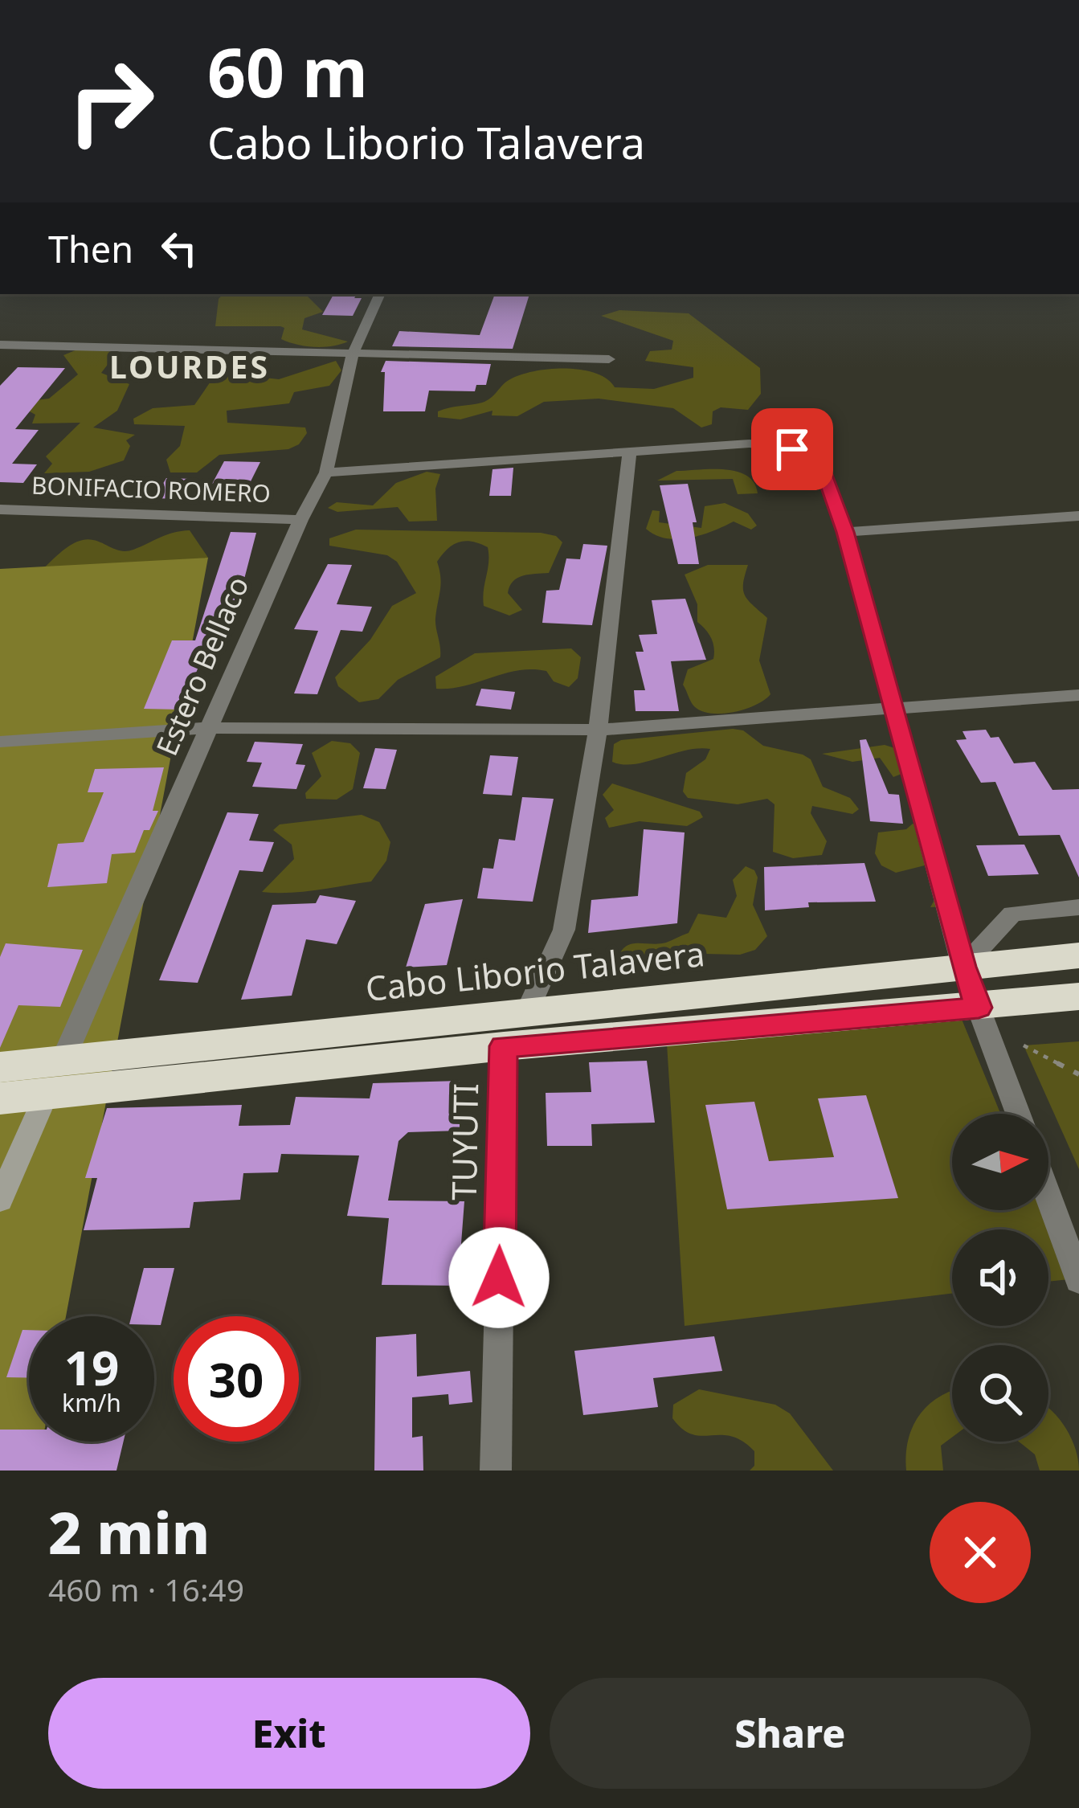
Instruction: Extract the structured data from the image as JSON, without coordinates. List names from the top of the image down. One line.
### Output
{"streets":{"highway":["Cabo Liborio Talavera"],"street":["BONIFACIO ROMERO","Estero Bellaco","TUYUTI"]},"crossings":[["BONIFACIO ROMERO","Estero Bellaco"],["Estero Bellaco","Cabo Liborio Talavera"],["Cabo Liborio Talavera","TUYUTI"]],"districts":["LOURDES"],"north":"right","page":{"turn":["60 m","Cabo Liborio Talavera"],"then":"Then","speed":"19 km/h","limit":"30","heading":["2 min","460 m · 16:49"],"buttons":["Exit","Share"]}}
